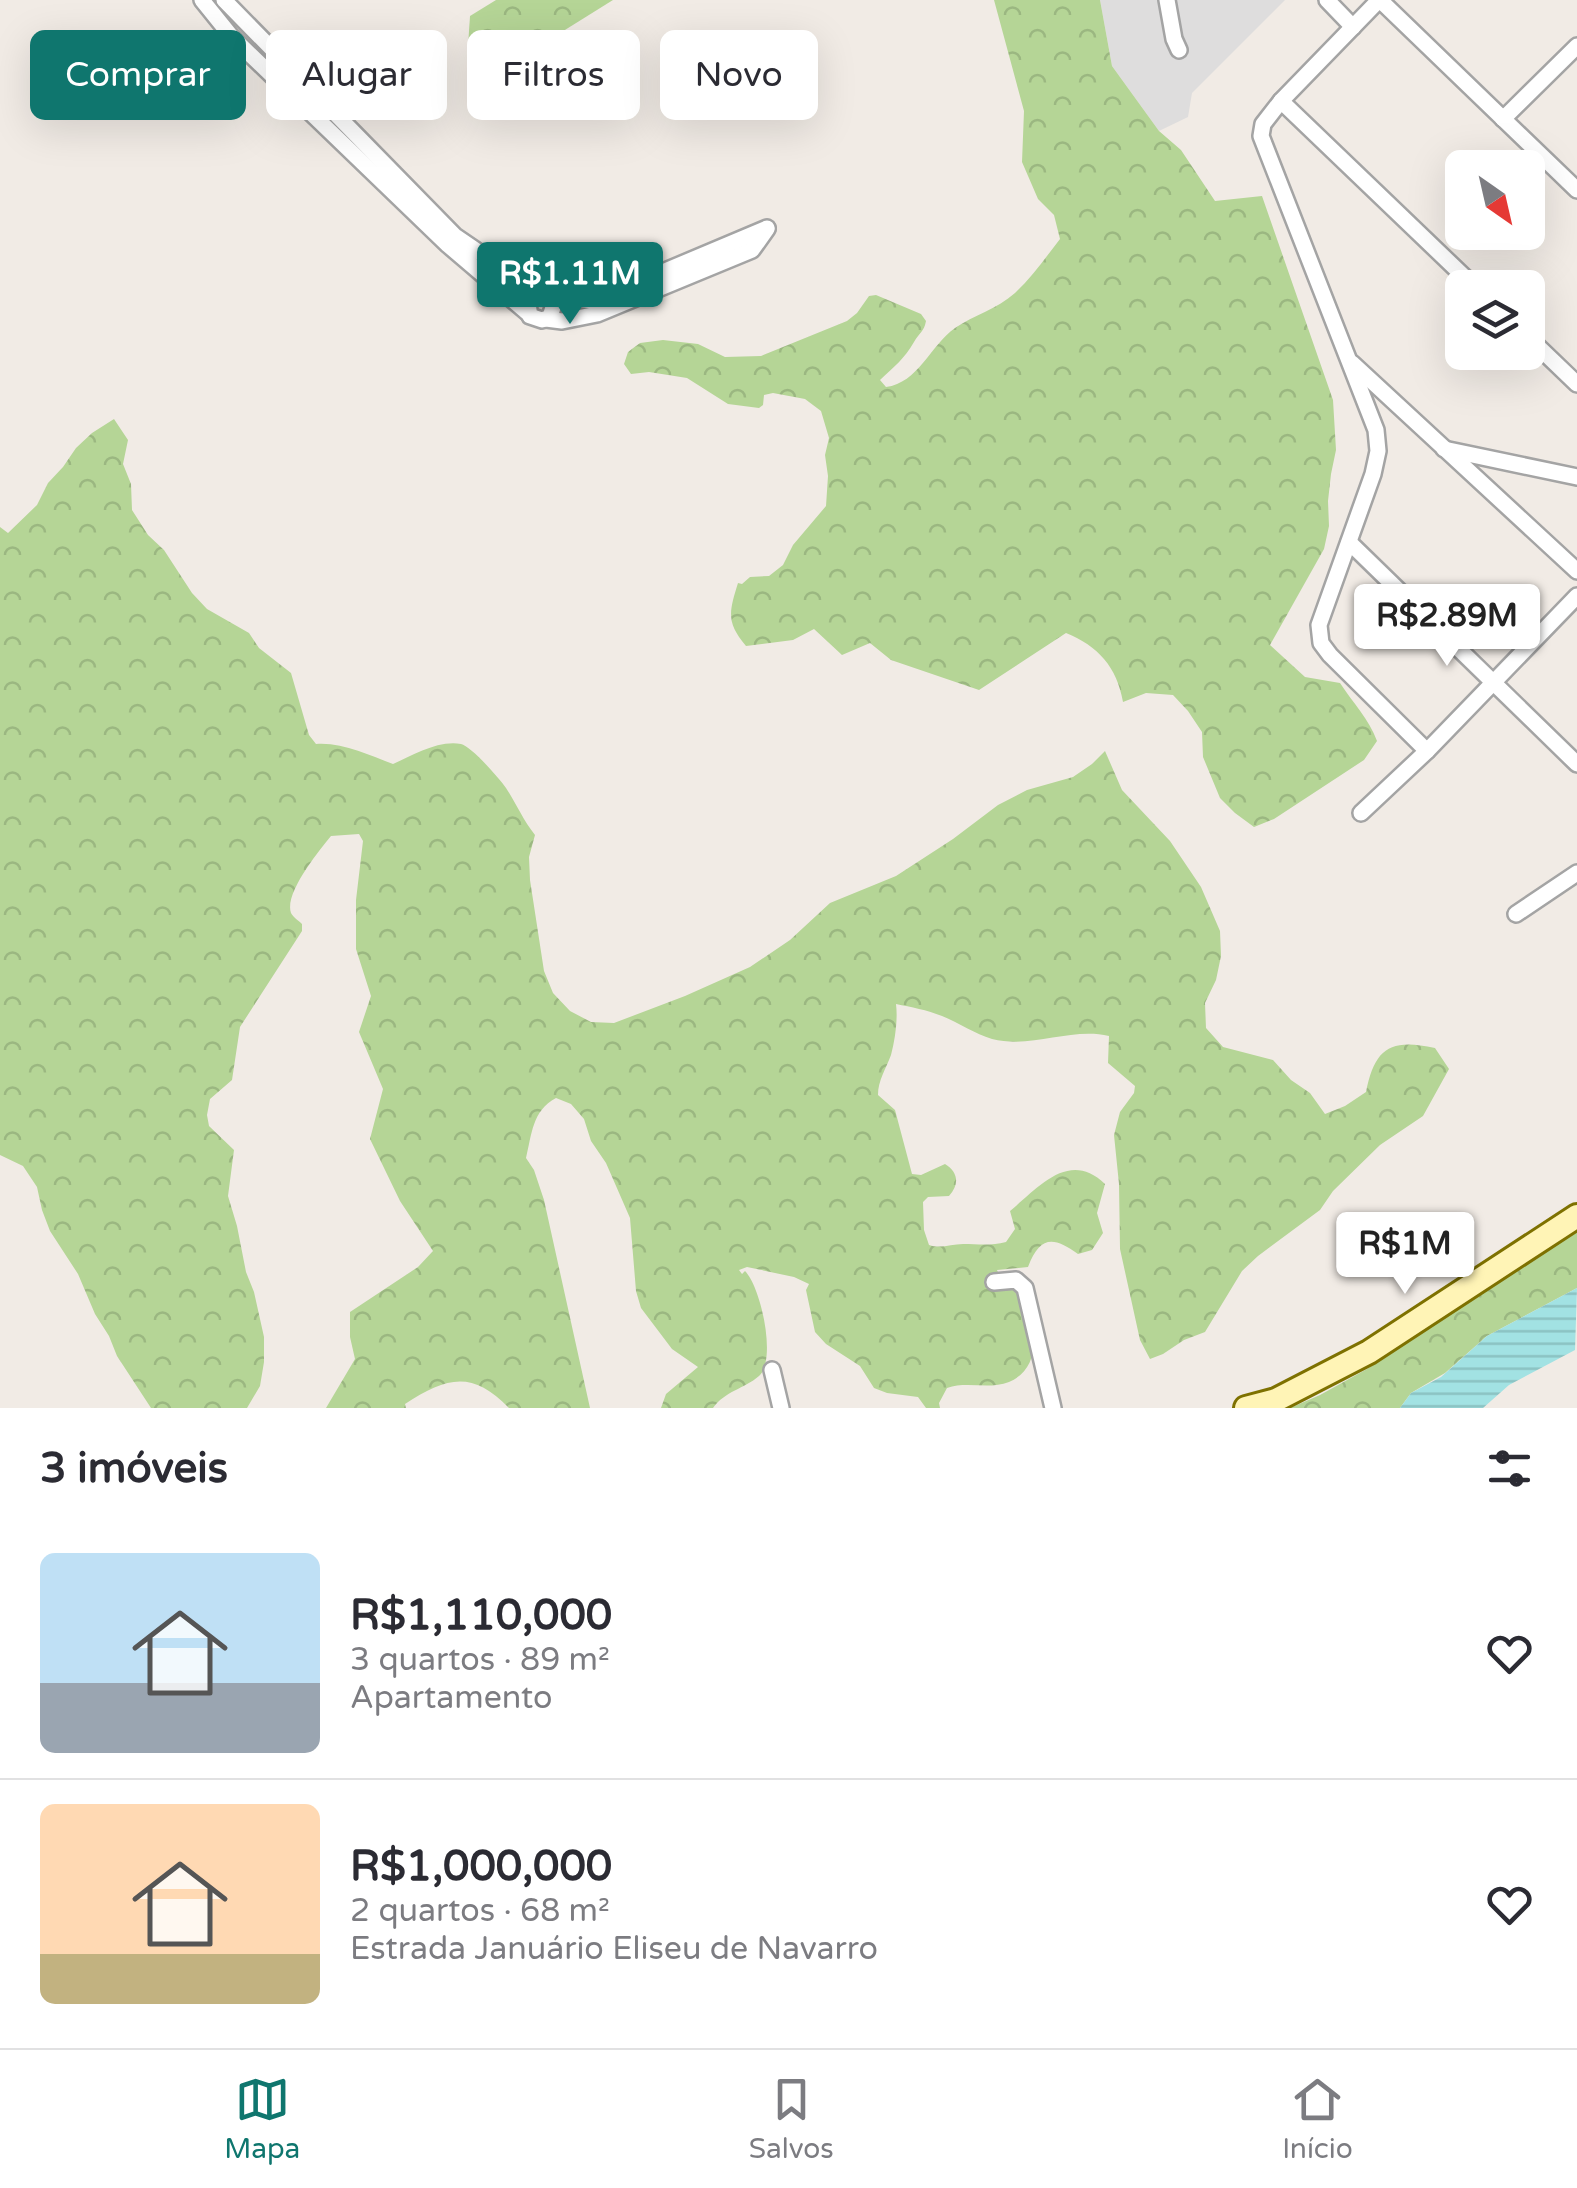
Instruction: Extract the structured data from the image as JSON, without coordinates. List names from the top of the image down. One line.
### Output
{"north":"bottom right","page":{"chip":["Comprar","Alugar","Filtros","Novo"],"price":["R$1.11M","R$2.89M","R$1M"],"heading":"3 imóveis","list":[{"name":"R$1,110,000","note":"3 quartos · 89 m² · Apartamento"},{"name":"R$1,000,000","note":"2 quartos · 68 m² · Estrada Januário Eliseu de Navarro"}],"tabs":["Mapa","Salvos","Início"]}}
